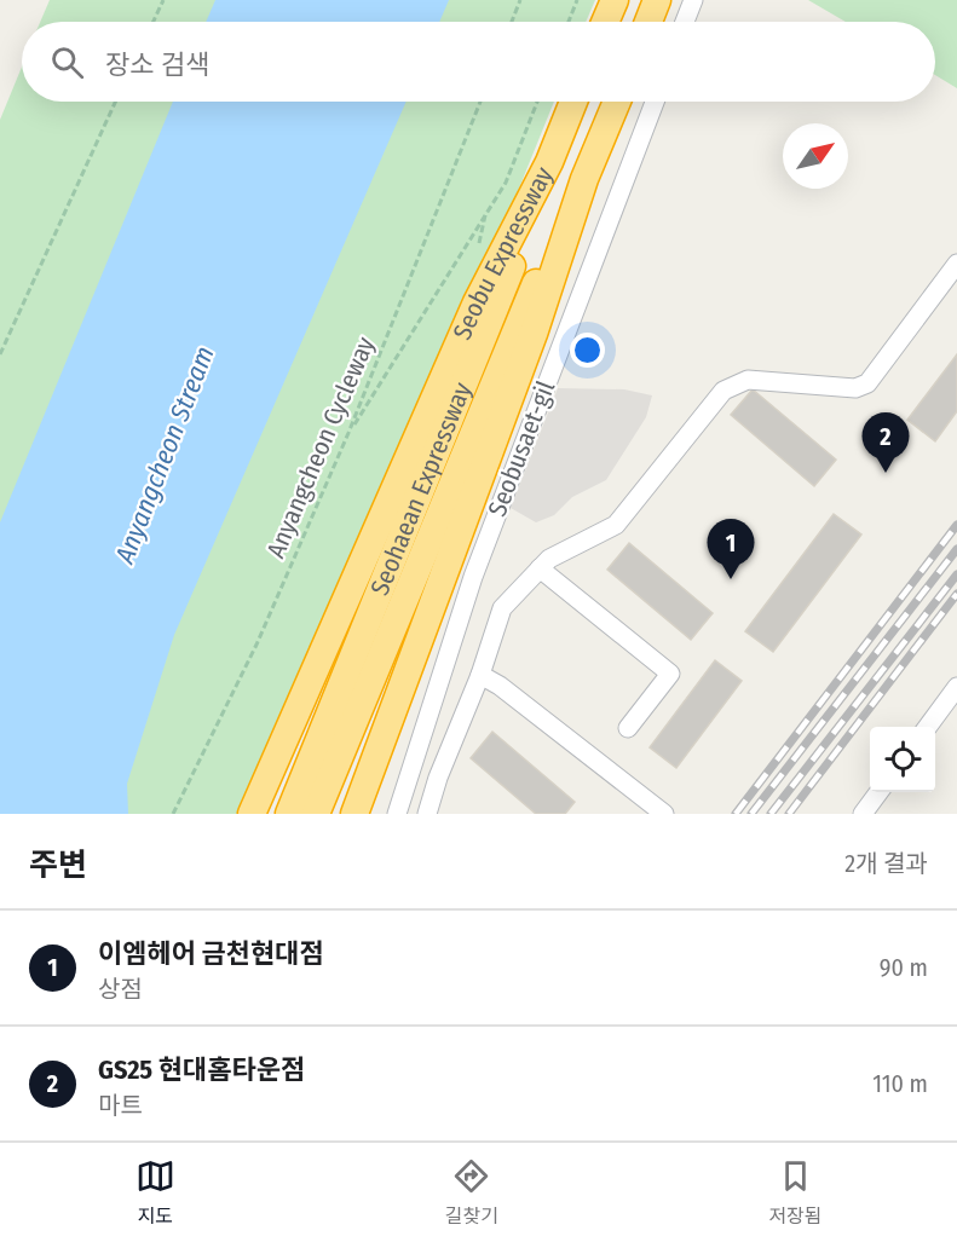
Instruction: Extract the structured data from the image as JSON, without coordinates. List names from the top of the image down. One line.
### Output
{"streets":{"highway":["Seobu Expressway","Seohaean Expressway"],"street":["Seobusaet-gil"],"path":["Anyangcheon Cycleway"]},"crossings":[["Seobu Expressway","Seohaean Expressway"]],"water":["Anyangcheon Stream"],"north":"top right","page":{"search":"장소 검색","pins":["2","1"],"heading":["주변","2개 결과"],"list":[{"mark":"1","name":"이엠헤어 금천현대점","note":"상점","value":"90 m"},{"mark":"2","name":"GS25 현대홈타운점","note":"마트","value":"110 m"}],"nav":["지도","길찾기","저장됨"]}}
